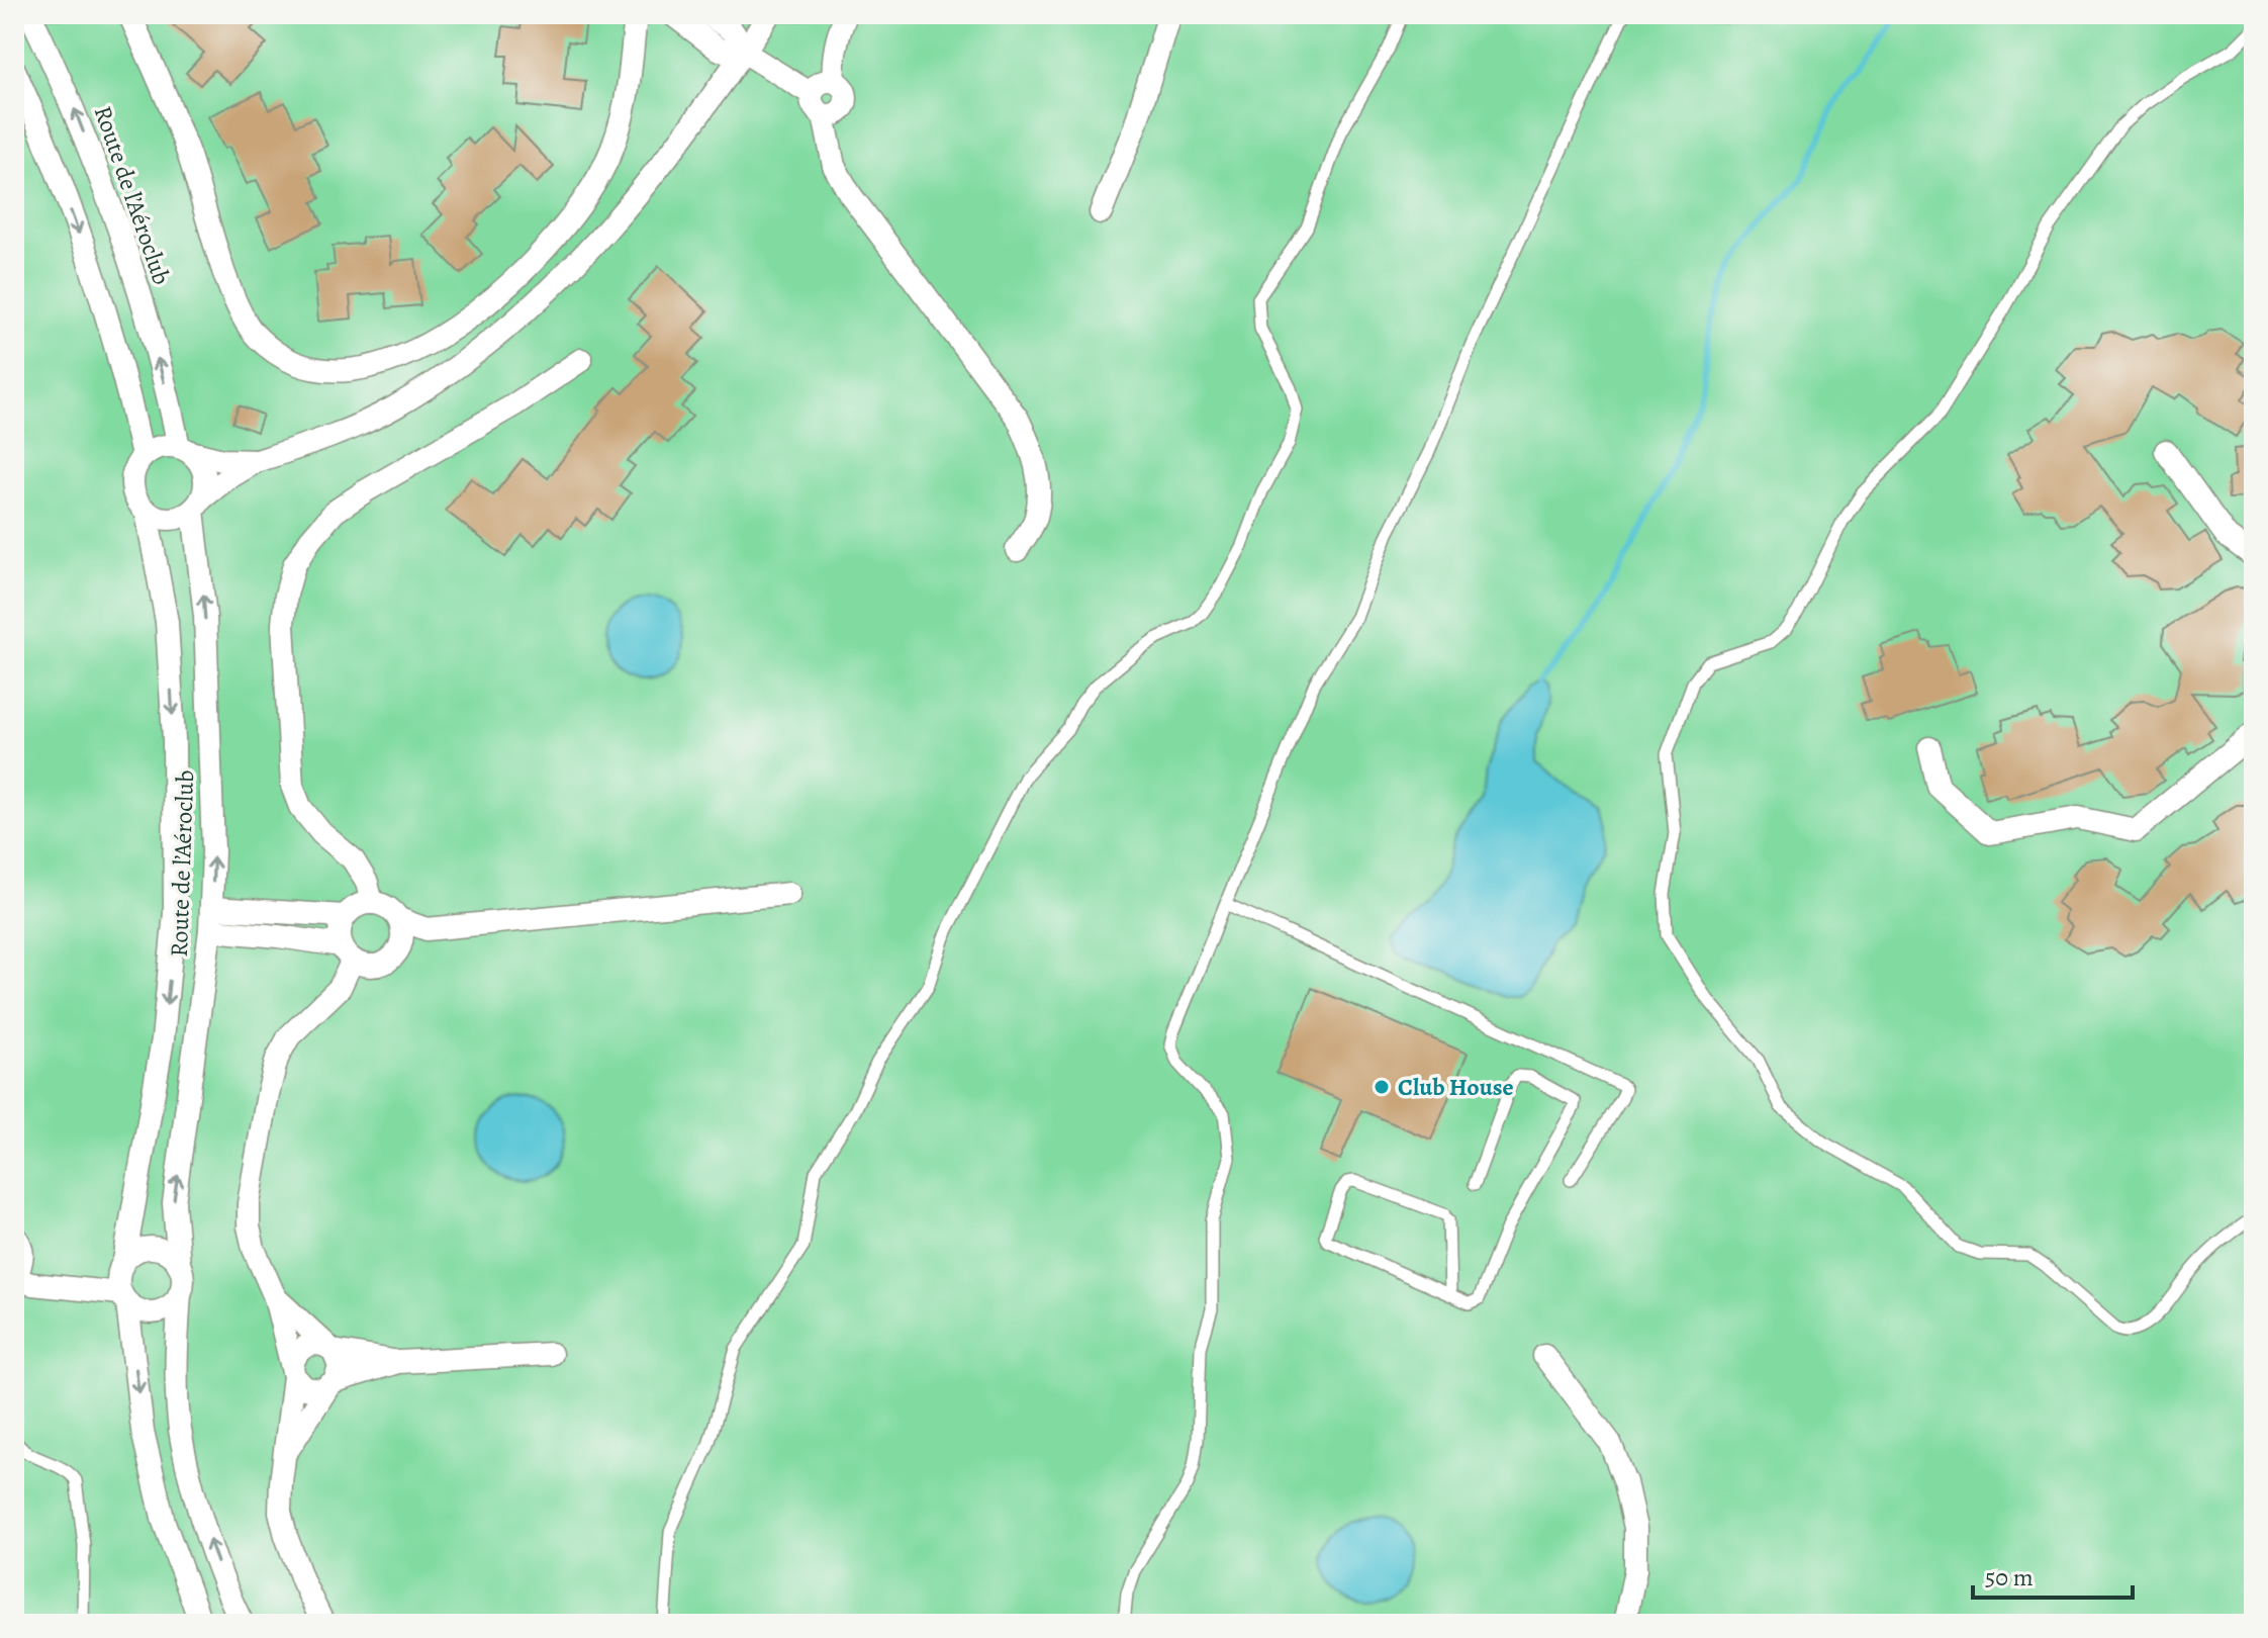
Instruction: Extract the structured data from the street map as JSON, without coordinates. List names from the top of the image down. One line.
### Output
{"streets":{"street":["Route de l’Aéroclub"]},"places":["Club House"],"scale_bar":"50 m"}
